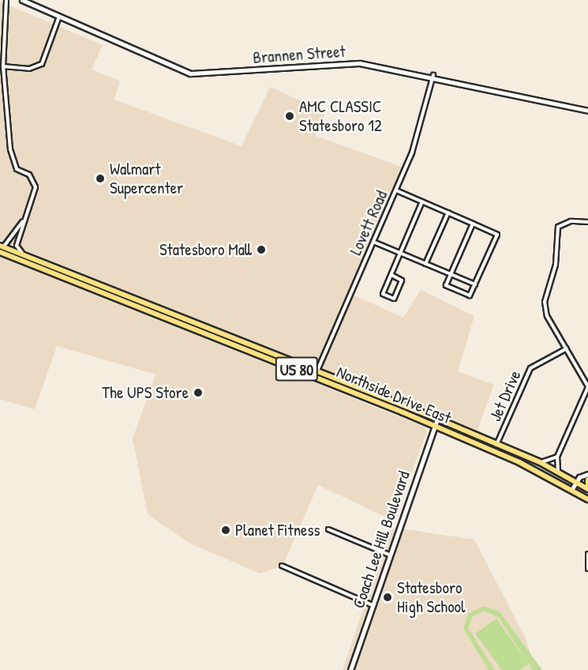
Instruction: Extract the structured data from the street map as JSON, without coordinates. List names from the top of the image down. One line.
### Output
{"streets":{"main road":["US 80","Northside Drive East"],"street":["Brannen Street","Lovett Road","Jet Drive","Coach Lee Hill Boulevard"]},"crossings":[["Brannen Street","Lovett Road"],["Lovett Road","Northside Drive East"],["Northside Drive East","Jet Drive"],["Northside Drive East","Coach Lee Hill Boulevard"]],"places":["AMC CLASSIC Statesboro 12","Walmart Supercenter","Statesboro Mall","The UPS Store","Planet Fitness","Statesboro High School"]}
